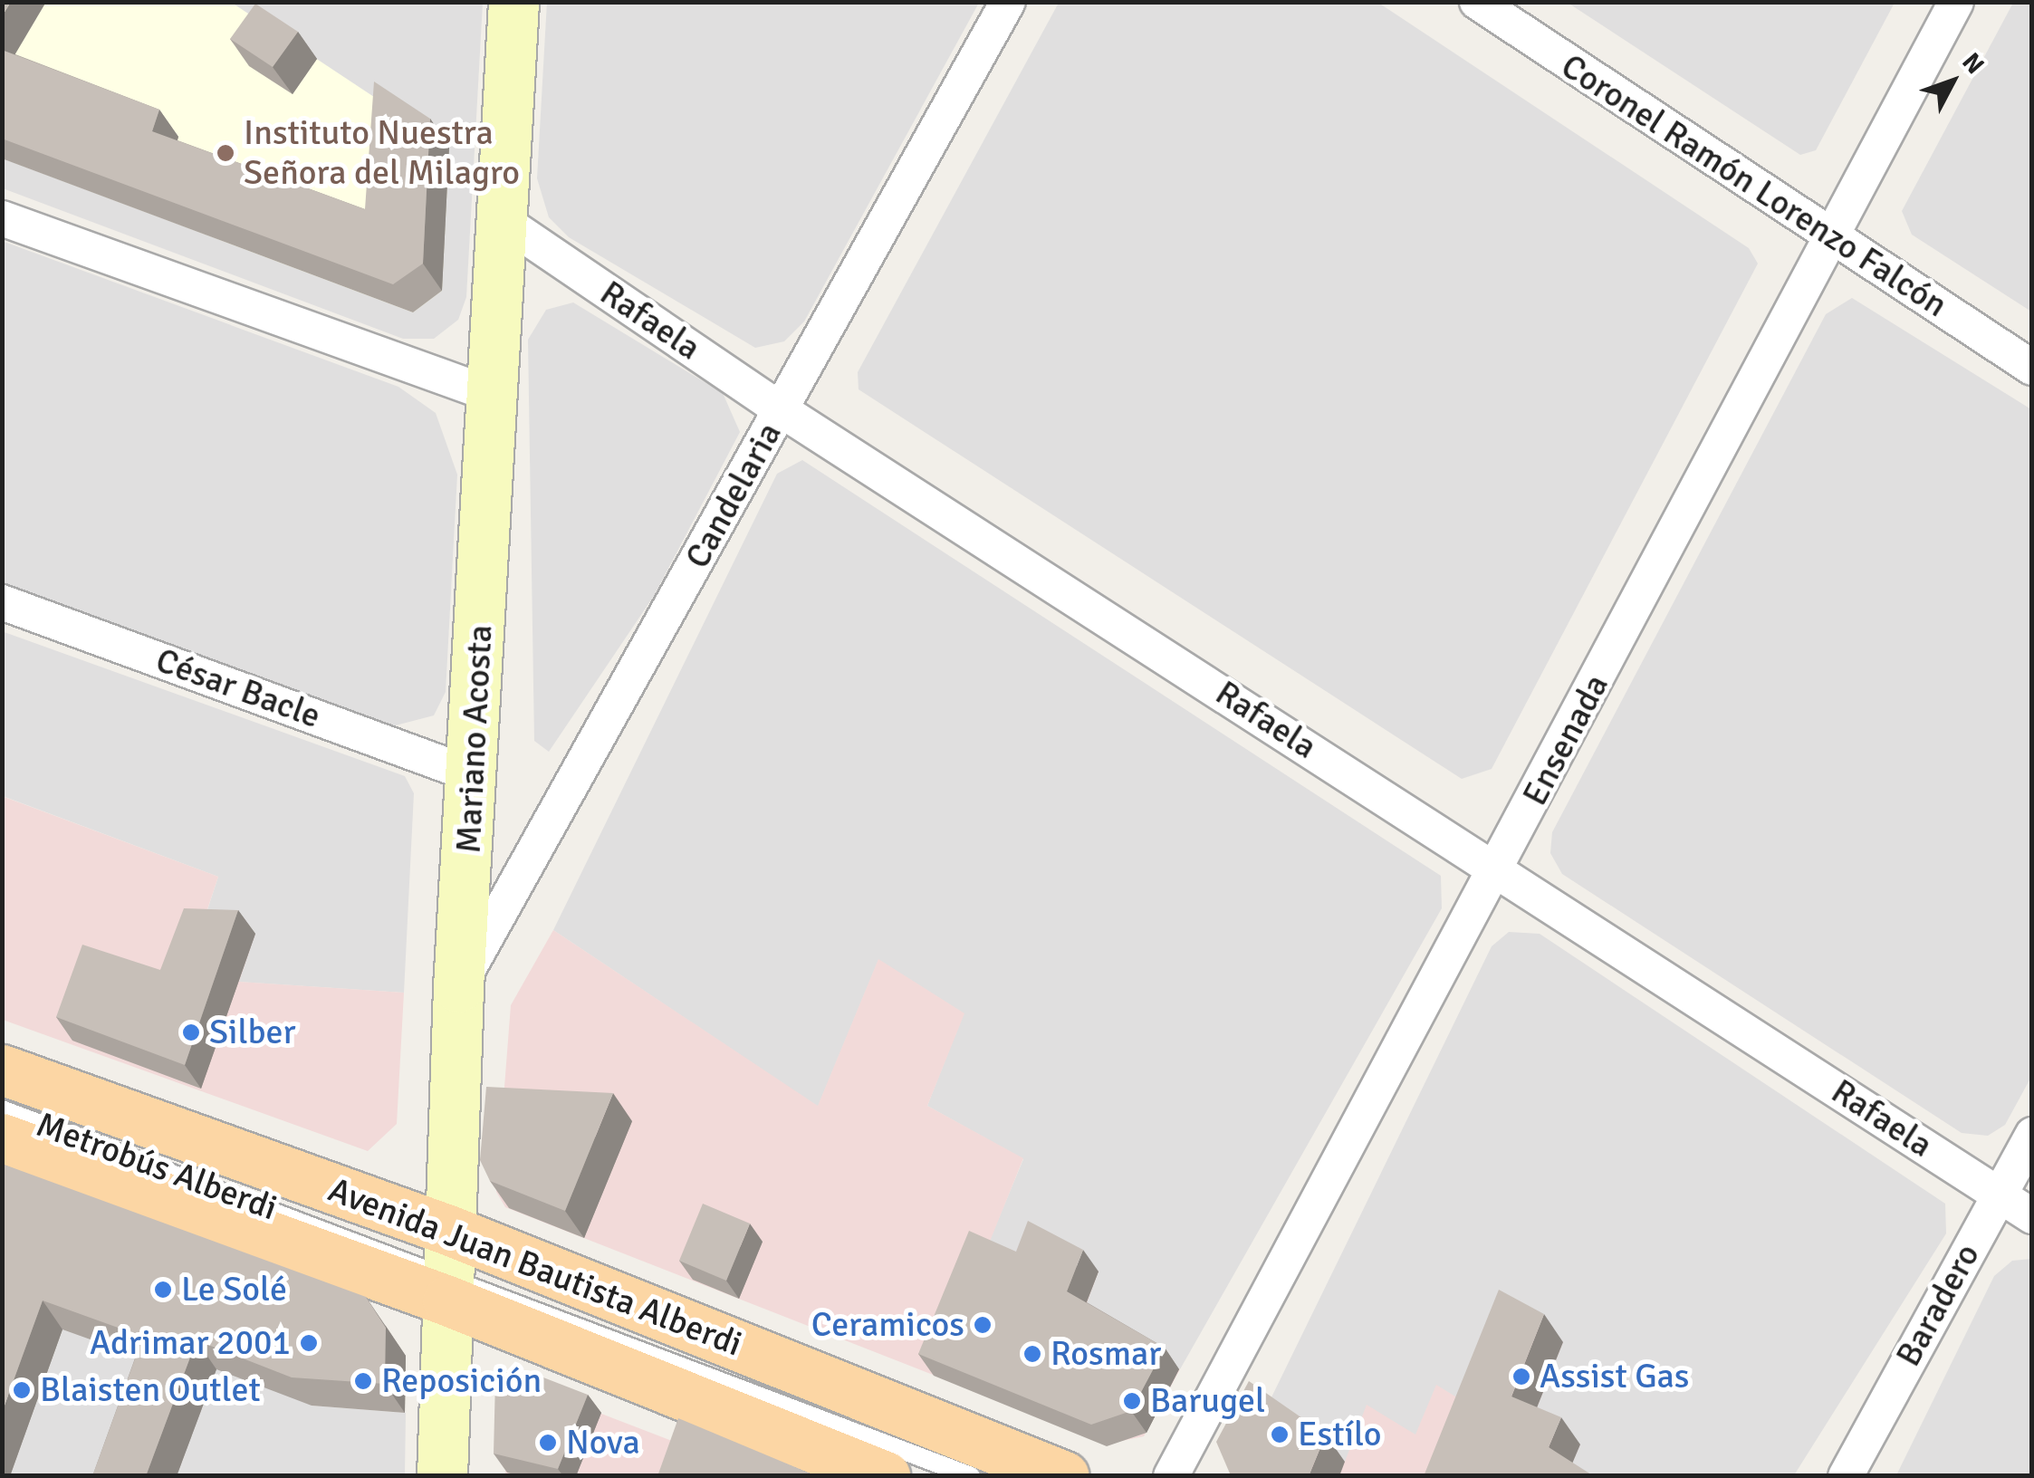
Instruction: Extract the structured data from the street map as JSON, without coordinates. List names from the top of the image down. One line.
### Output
{"streets":{"main road":["Avenida Juan Bautista Alberdi"],"street":["Coronel Ramón Lorenzo Falcón","Rafaela","Candelaria","César Bacle","Mariano Acosta","Ensenada","Baradero"],"lane":["Metrobús Alberdi"]},"crossings":[["Coronel Ramón Lorenzo Falcón","Ensenada"],["Rafaela","Candelaria"],["Rafaela","Mariano Acosta"],["Rafaela","Ensenada"],["Rafaela","Baradero"],["Candelaria","Mariano Acosta"],["César Bacle","Mariano Acosta"],["Mariano Acosta","Metrobús Alberdi"],["Mariano Acosta","Avenida Juan Bautista Alberdi"],["Metrobús Alberdi","Avenida Juan Bautista Alberdi"]],"places":["Instituto Nuestra Señora del Milagro","Silber","Le Solé","Ceramicos","Adrimar 2001","Rosmar","Assist Gas","Reposición","Blaisten Outlet","Barugel","Estílo","Nova"],"north":"top right"}
